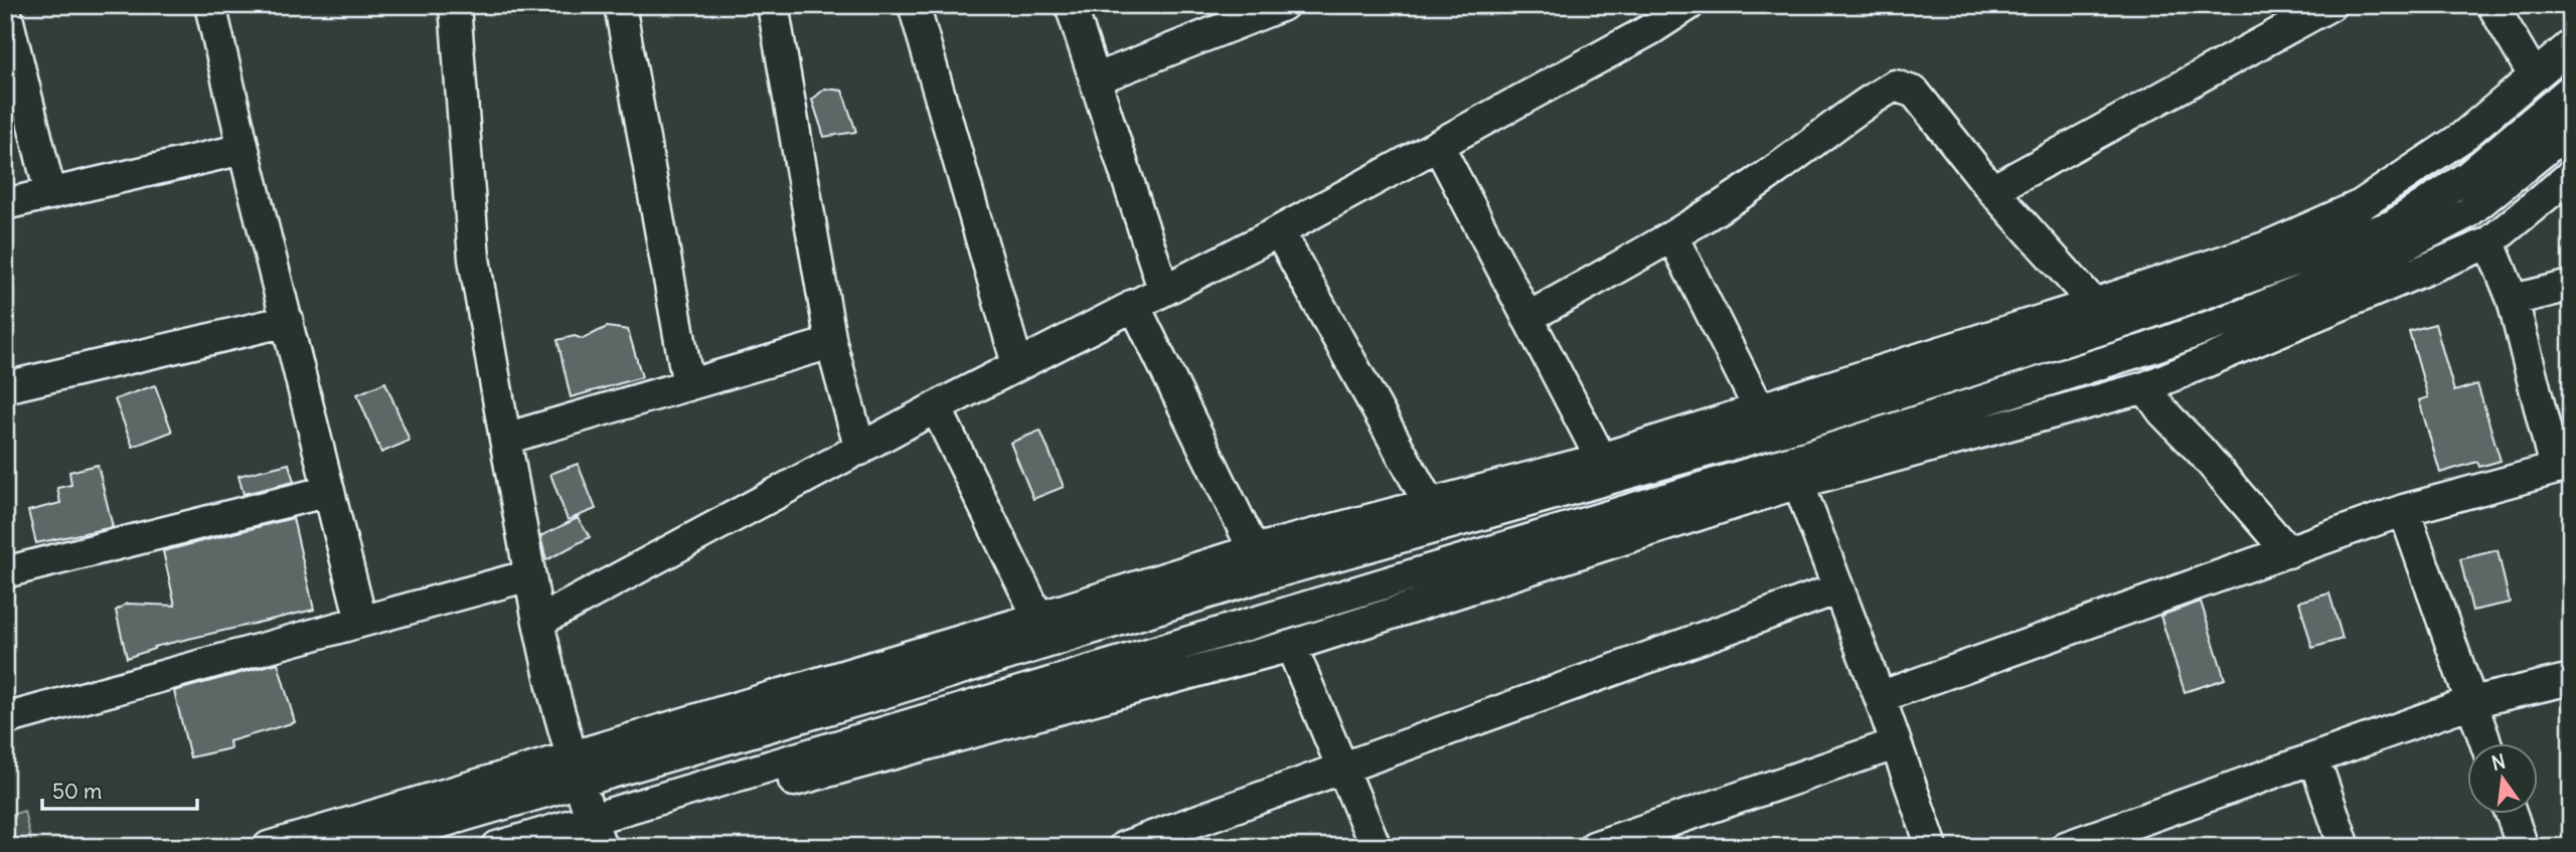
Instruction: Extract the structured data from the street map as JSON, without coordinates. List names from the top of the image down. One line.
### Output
{"scale_bar":"50 m","north":"top"}
